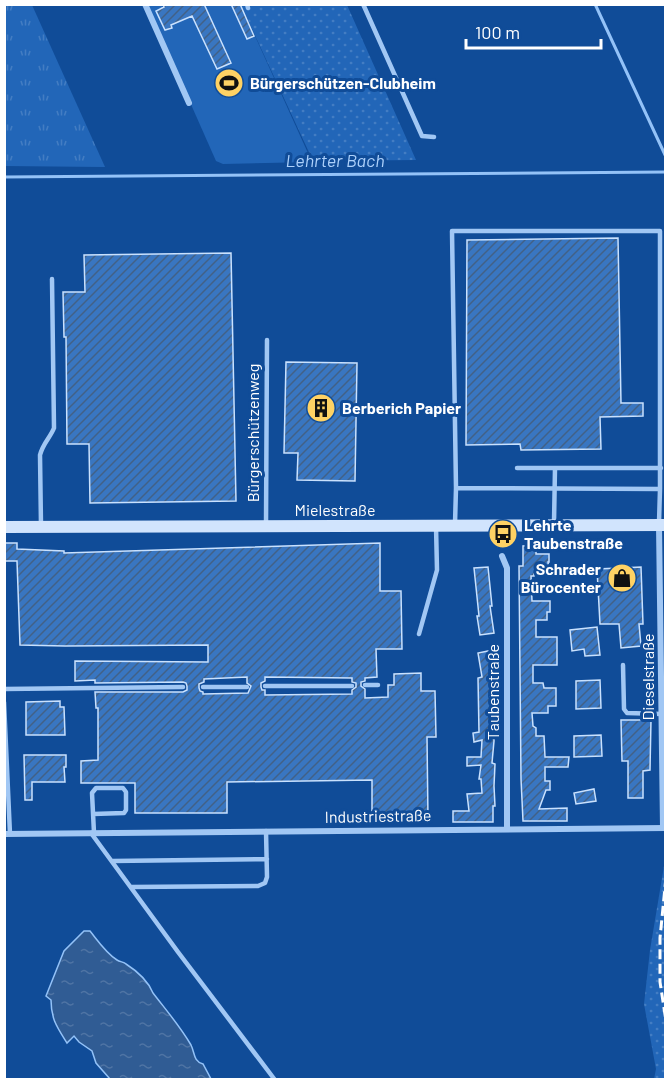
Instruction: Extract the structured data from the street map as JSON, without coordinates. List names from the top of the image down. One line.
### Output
{"streets":{"street":["Mielestraße","Dieselstraße","Taubenstraße","Industriestraße"],"lane":["Bürgerschützenweg"]},"crossings":[["Bürgerschützenweg","Mielestraße"],["Mielestraße","Dieselstraße"],["Dieselstraße","Industriestraße"],["Taubenstraße","Industriestraße"]],"water":["Lehrter Bach"],"places":{"sports":["Bürgerschützen-Clubheim"],"building":["Berberich Papier"],"bus stop":["Lehrte Taubenstraße"],"shop":["Schrader Bürocenter"]},"scale_bar":"100 m"}
